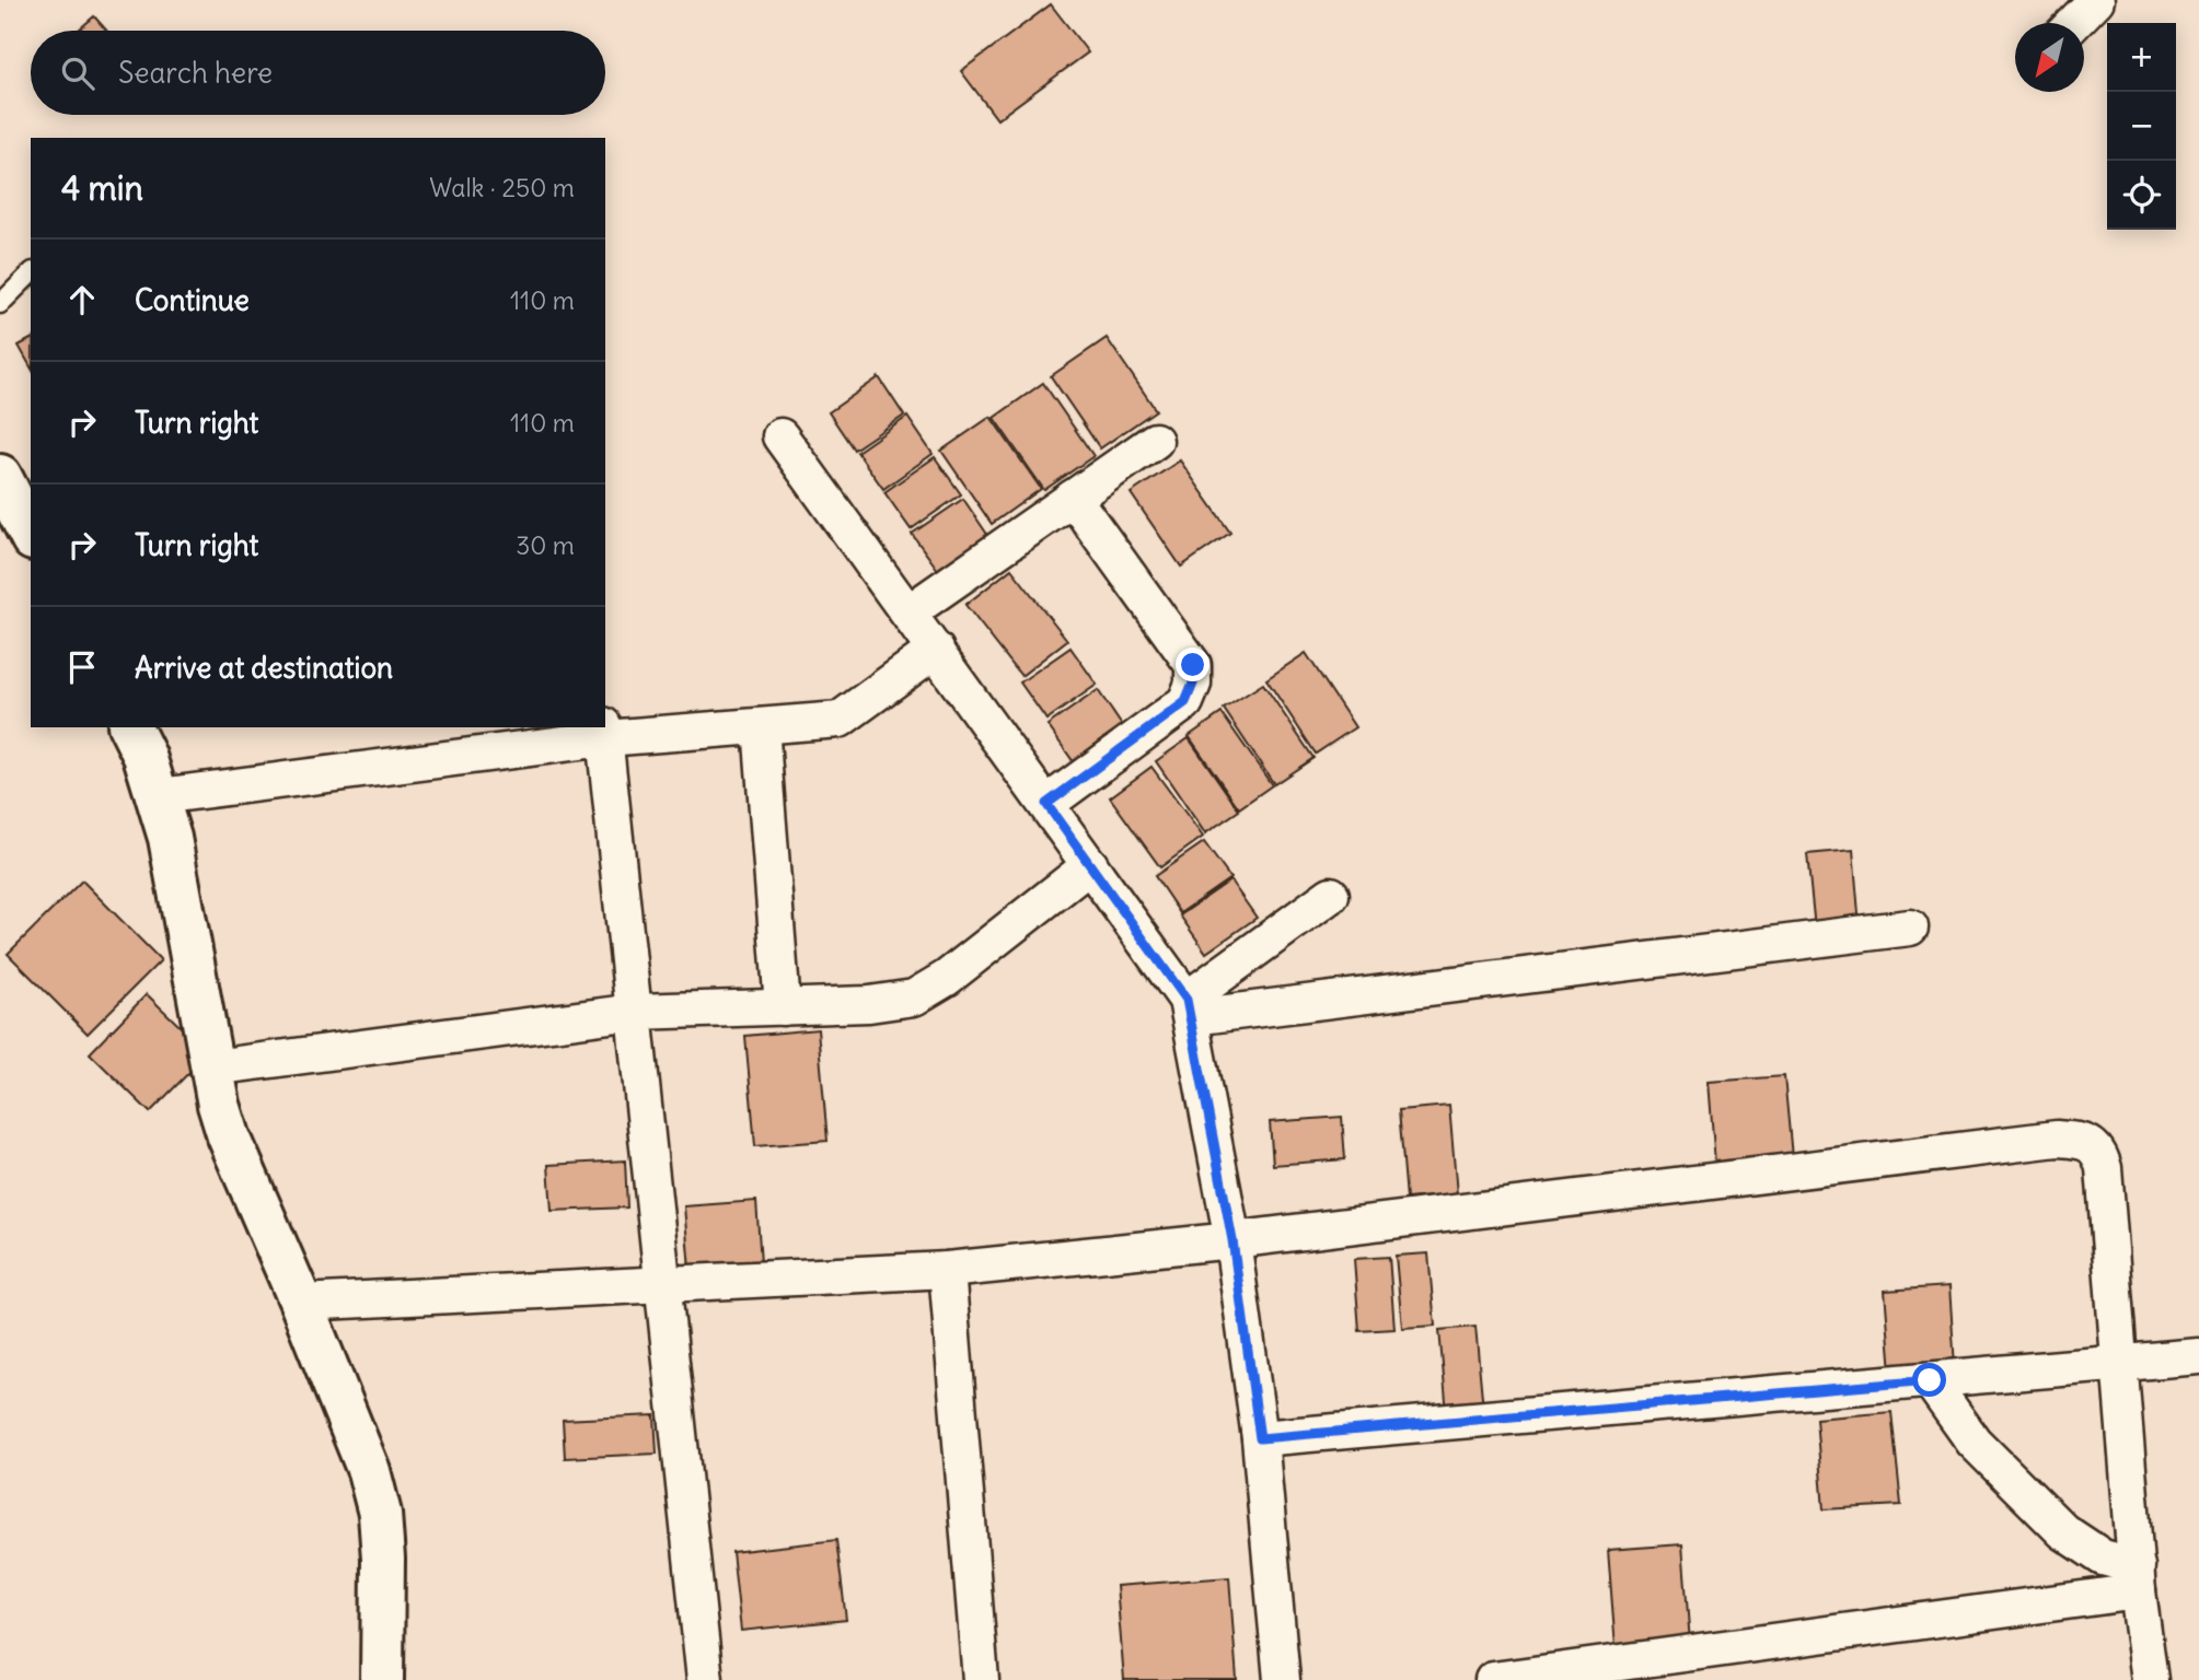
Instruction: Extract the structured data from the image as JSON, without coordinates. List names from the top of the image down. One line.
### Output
{"north":"bottom left","page":{"map_buttons":["+","−"],"search":"Search here","heading":["4 min","Walk · 250 m"],"list":[["Continue","110 m"],["Turn right","110 m"],["Turn right","30 m"],"Arrive at destination"]}}
